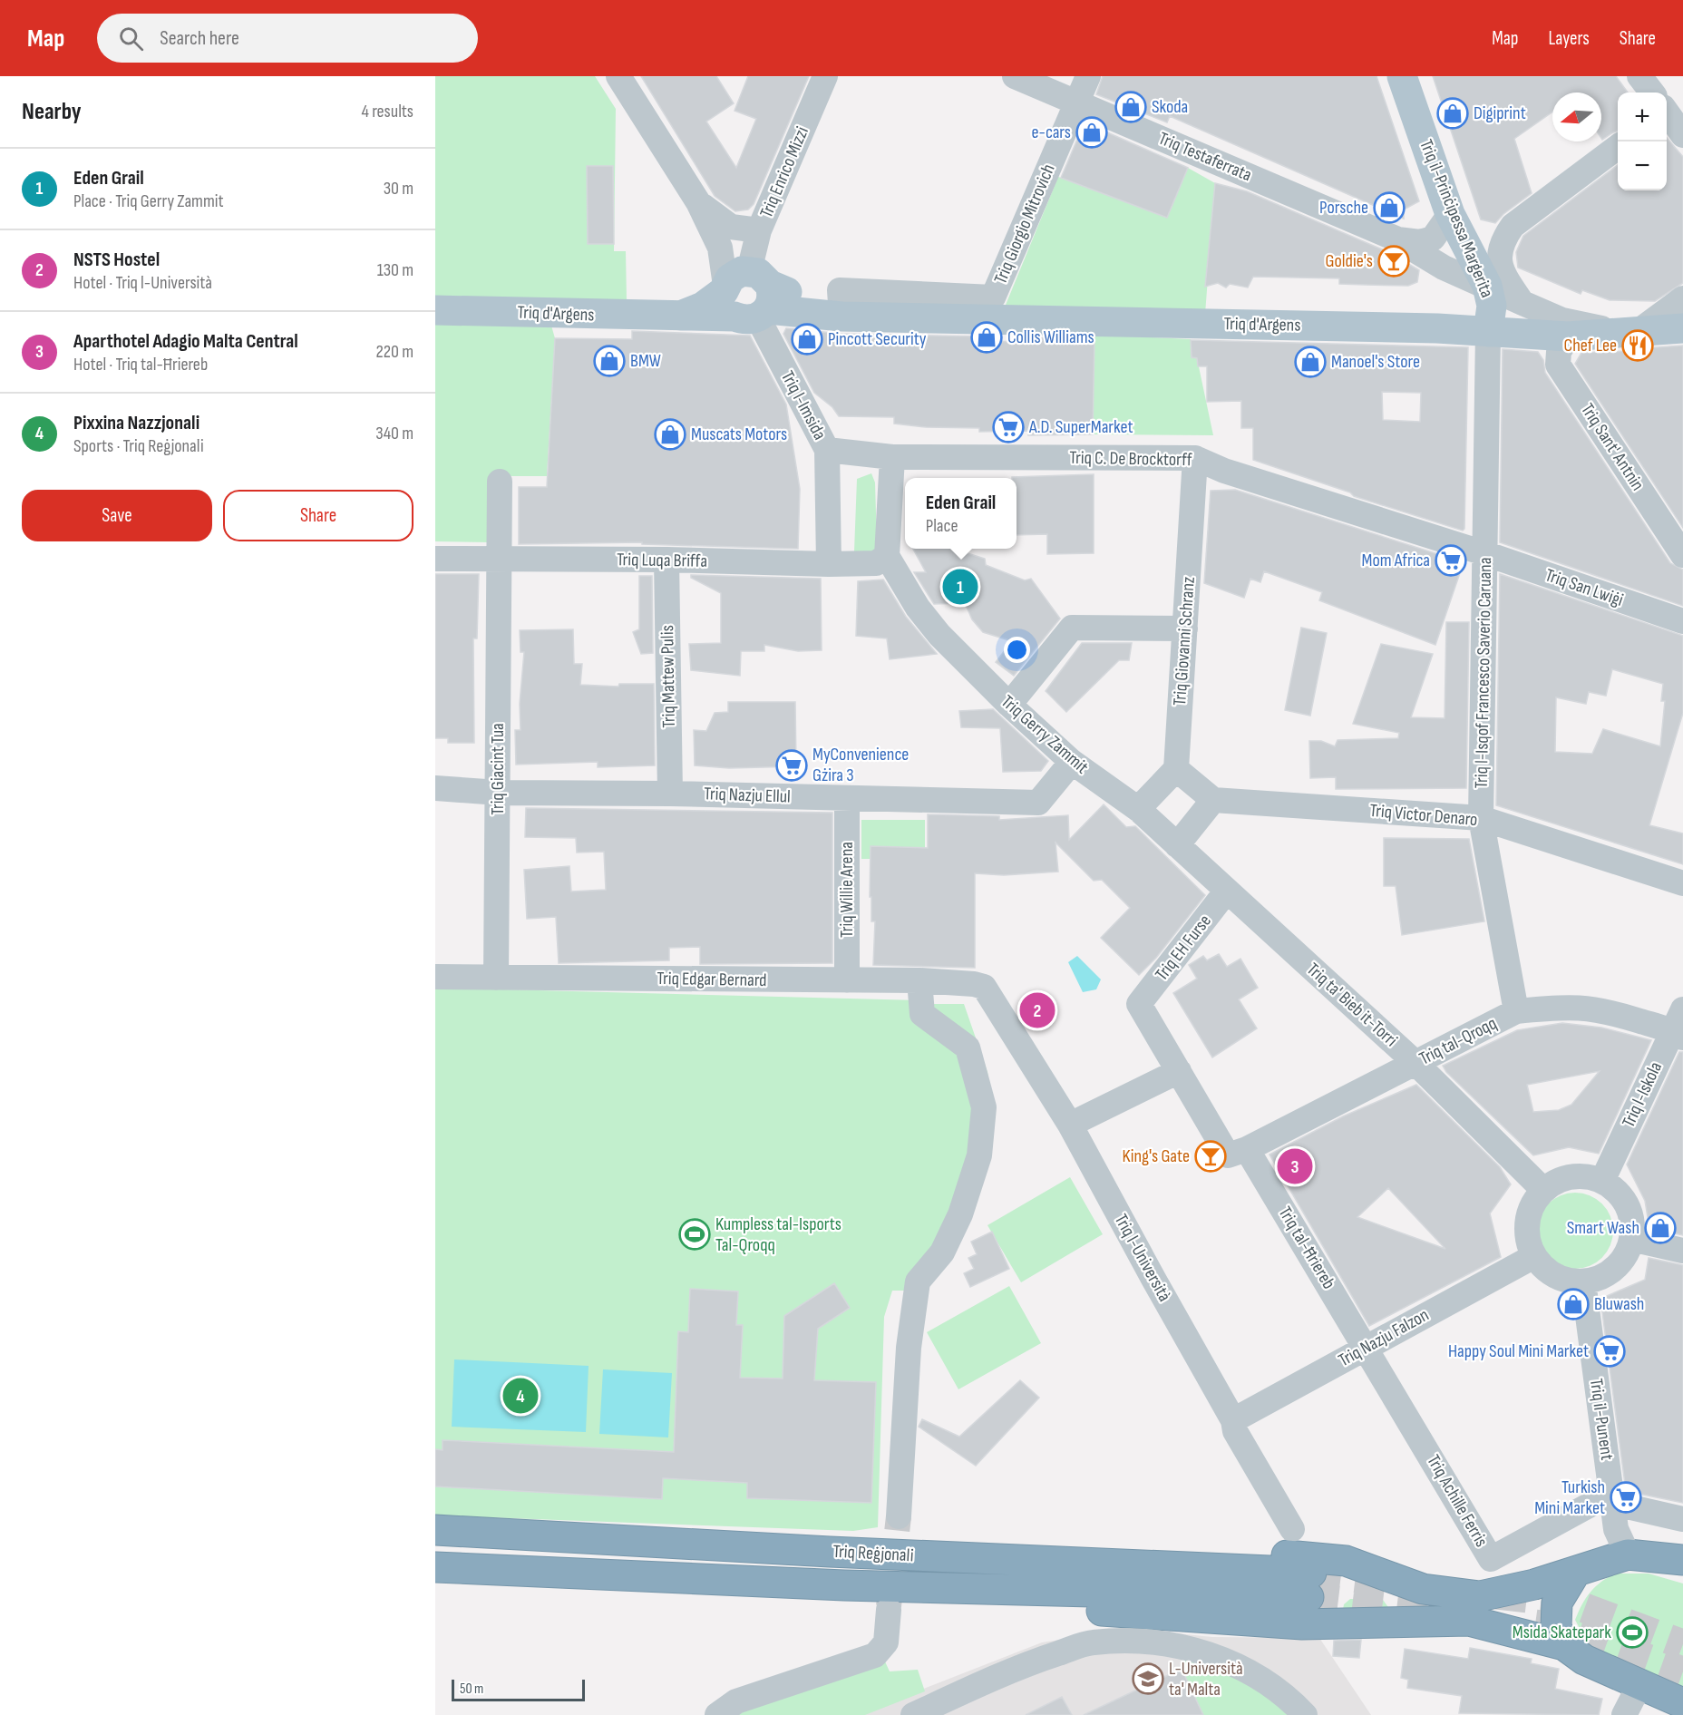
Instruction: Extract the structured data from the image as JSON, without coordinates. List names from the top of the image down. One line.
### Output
{"streets":{"highway":["Triq Reġjonali"],"main road":["Triq il-Prinċipessa Margerita","Triq d'Argens"],"street":["Triq Testaferrata","Triq Enrico Mizzi","Triq Giorgio Mitrovich","Triq l-Imsida","Triq Sant' Antnin","Triq C. De Brocktorff","Triq Luqa Briffa","Triq San Lwiġi","Triq Giovanni Schranz","Triq l-Isqof Francesco Saverio Caruana","Triq Mattew Pulis","Triq Gerry Zammit","Triq Giacint Tua","Triq Nazju Ellul","Triq Victor Denaro","Triq Willie Arena","Triq EH Furse","Triq Edgar Bernard","Triq ta' Bieb it-Torri","Triq tal-Qroqq","Triq l-Iskola","Triq tal-Ħriereb","Triq l-Università","Triq Nazju Falzon","Triq il-Punent","Triq Achille Ferris"]},"crossings":[["Triq Testaferrata","Triq il-Prinċipessa Margerita"],["Triq Testaferrata","Triq Giorgio Mitrovich"],["Triq Testaferrata","Triq d'Argens"],["Triq Enrico Mizzi","Triq d'Argens"],["Triq Enrico Mizzi","Triq l-Imsida"],["Triq il-Prinċipessa Margerita","Triq d'Argens"],["Triq il-Prinċipessa Margerita","Triq l-Isqof Francesco Saverio Caruana"],["Triq Giorgio Mitrovich","Triq d'Argens"],["Triq d'Argens","Triq l-Imsida"],["Triq d'Argens","Triq Sant' Antnin"],["Triq d'Argens","Triq l-Isqof Francesco Saverio Caruana"],["Triq l-Imsida","Triq C. De Brocktorff"],["Triq l-Imsida","Triq Luqa Briffa"],["Triq C. De Brocktorff","Triq San Lwiġi"],["Triq C. De Brocktorff","Triq Giovanni Schranz"],["Triq C. De Brocktorff","Triq l-Isqof Francesco Saverio Caruana"],["Triq Luqa Briffa","Triq Mattew Pulis"],["Triq Luqa Briffa","Triq Gerry Zammit"],["Triq Luqa Briffa","Triq Giacint Tua"],["Triq San Lwiġi","Triq l-Isqof Francesco Saverio Caruana"],["Triq l-Isqof Francesco Saverio Caruana","Triq Victor Denaro"],["Triq l-Isqof Francesco Saverio Caruana","Triq tal-Qroqq"],["Triq Mattew Pulis","Triq Nazju Ellul"],["Triq Gerry Zammit","Triq Nazju Ellul"],["Triq Gerry Zammit","Triq EH Furse"],["Triq Gerry Zammit","Triq ta' Bieb it-Torri"],["Triq Giacint Tua","Triq Nazju Ellul"],["Triq Giacint Tua","Triq Edgar Bernard"],["Triq Nazju Ellul","Triq Willie Arena"],["Triq Willie Arena","Triq Edgar Bernard"],["Triq EH Furse","Triq ta' Bieb it-Torri"],["Triq Edgar Bernard","Triq l-Università"],["Triq ta' Bieb it-Torri","Triq tal-Qroqq"],["Triq ta' Bieb it-Torri","Triq l-Iskola"],["Triq ta' Bieb it-Torri","Triq Nazju Falzon"],["Triq ta' Bieb it-Torri","Triq il-Punent"],["Triq tal-Qroqq","Triq l-Iskola"],["Triq tal-Qroqq","Triq tal-Ħriereb"],["Triq l-Iskola","Triq Nazju Falzon"],["Triq l-Iskola","Triq il-Punent"],["Triq tal-Ħriereb","Triq Nazju Falzon"],["Triq tal-Ħriereb","Triq Achille Ferris"],["Triq l-Università","Triq Nazju Falzon"],["Triq Nazju Falzon","Triq il-Punent"],["Triq Nazju Falzon","Triq Achille Ferris"],["Triq il-Punent","Triq Achille Ferris"]],"places":{"shop":["Skoda","Digiprint","e-cars","Porsche","Collis Williams","Pincott Security","BMW","Manoel's Store","Muscats Motors","Smart Wash","Bluwash"],"bar":["Goldie's","King's Gate"],"restaurant":["Chef Lee"],"supermarket":["A.D. SuperMarket","Mom Africa","MyConvenience Gżira 3","Happy Soul Mini Market","Turkish Mini Market"],"sports":["Kumpless tal-Isports Tal-Qroqq","Msida Skatepark"],"school or university":["L-Università ta' Malta"]},"scale_bar":"50 m","north":"left","page":{"header":"Map","search":"Search here","nav":["Map","Layers","Share"],"heading":["Nearby","4 results"],"map_buttons":["+","−"],"list":[{"mark":"1","name":"Eden Grail","note":"Place · Triq Gerry Zammit","value":"30 m"},{"mark":"2","name":"NSTS Hostel","note":"Hotel · Triq l-Università","value":"130 m"},{"mark":"3","name":"Aparthotel Adagio Malta Central","note":"Hotel · Triq tal-Ħriereb","value":"220 m"},{"mark":"4","name":"Pixxina Nazzjonali","note":"Sports · Triq Reġjonali","value":"340 m"}],"buttons":["Save","Share"],"popup":["Eden Grail","Place"],"pins":["1","2","3","4"],"scale":"50 m"}}
